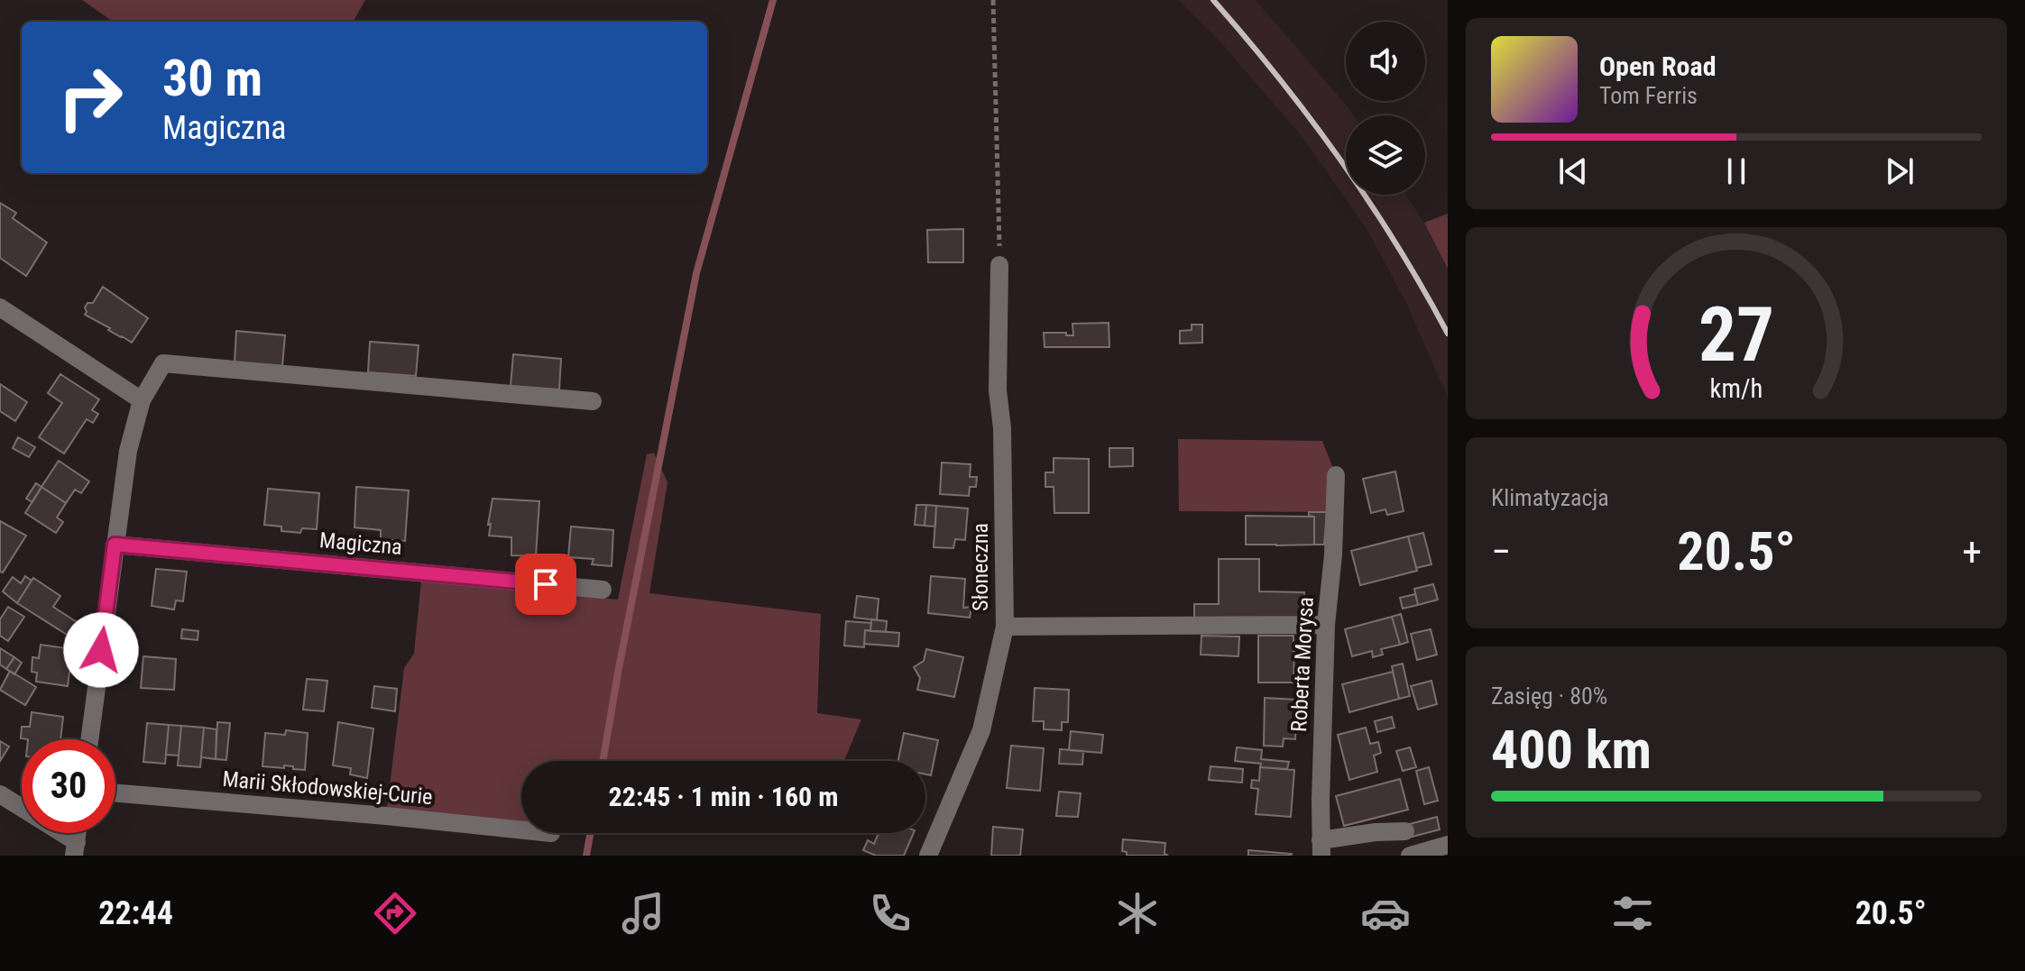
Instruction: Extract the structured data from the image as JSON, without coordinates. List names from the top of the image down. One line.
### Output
{"streets":{"street":["Magiczna","Słoneczna","Roberta Morysa","Marii Skłodowskiej-Curie"]},"page":{"turn":["30 m","Magiczna"],"song":["Open Road","Tom Ferris"],"tile":["Klimatyzacja",["Zasięg · 80%","400 km"]],"heat":["−","20.5°","+"],"limit":"30","trip":"22:45 · 1 min · 160 m","tabs":["22:44","20.5°"],"gauge":["27","km/h"]}}
